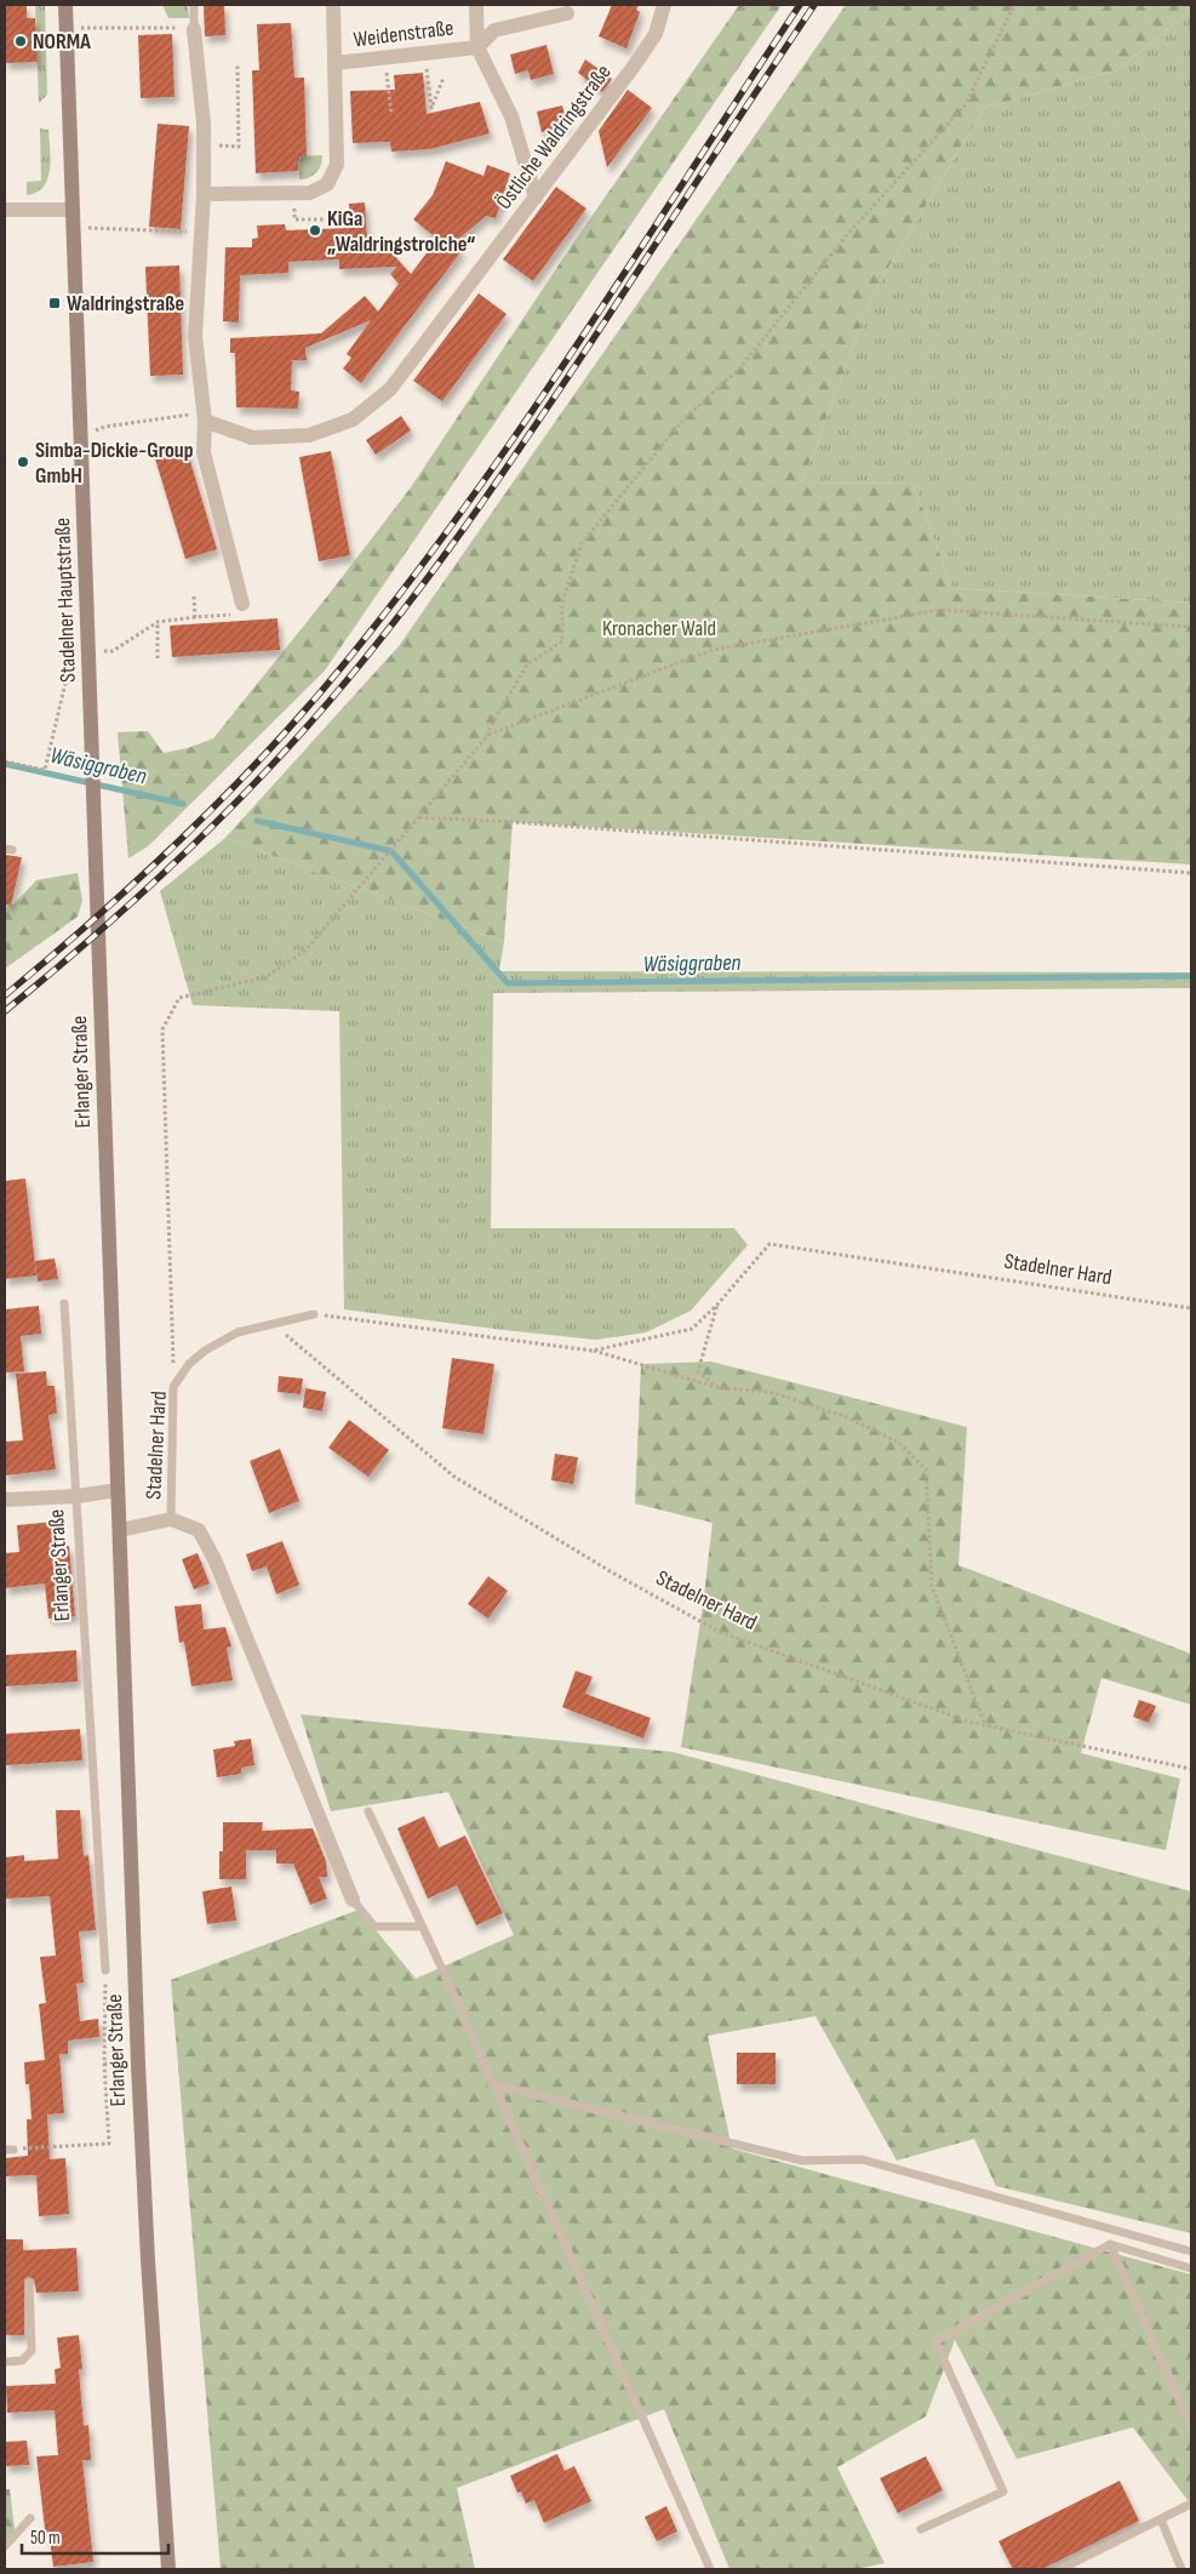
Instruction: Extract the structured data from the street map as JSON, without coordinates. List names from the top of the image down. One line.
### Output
{"streets":{"main road":["Stadelner Hauptstraße","Erlanger Straße"],"street":["Weidenstraße","Östliche Waldringstraße"],"lane":["Stadelner Hard"]},"crossings":[["Weidenstraße","Östliche Waldringstraße"],["Stadelner Hauptstraße","Erlanger Straße"]],"water":["Wäsiggraben"],"parks":["Kronacher Wald"],"places":{"other":["NORMA","KiGa „Waldringstrolche“","Simba-Dickie-Group GmbH"],"transit":["Waldringstraße"]},"scale_bar":"50 m"}
